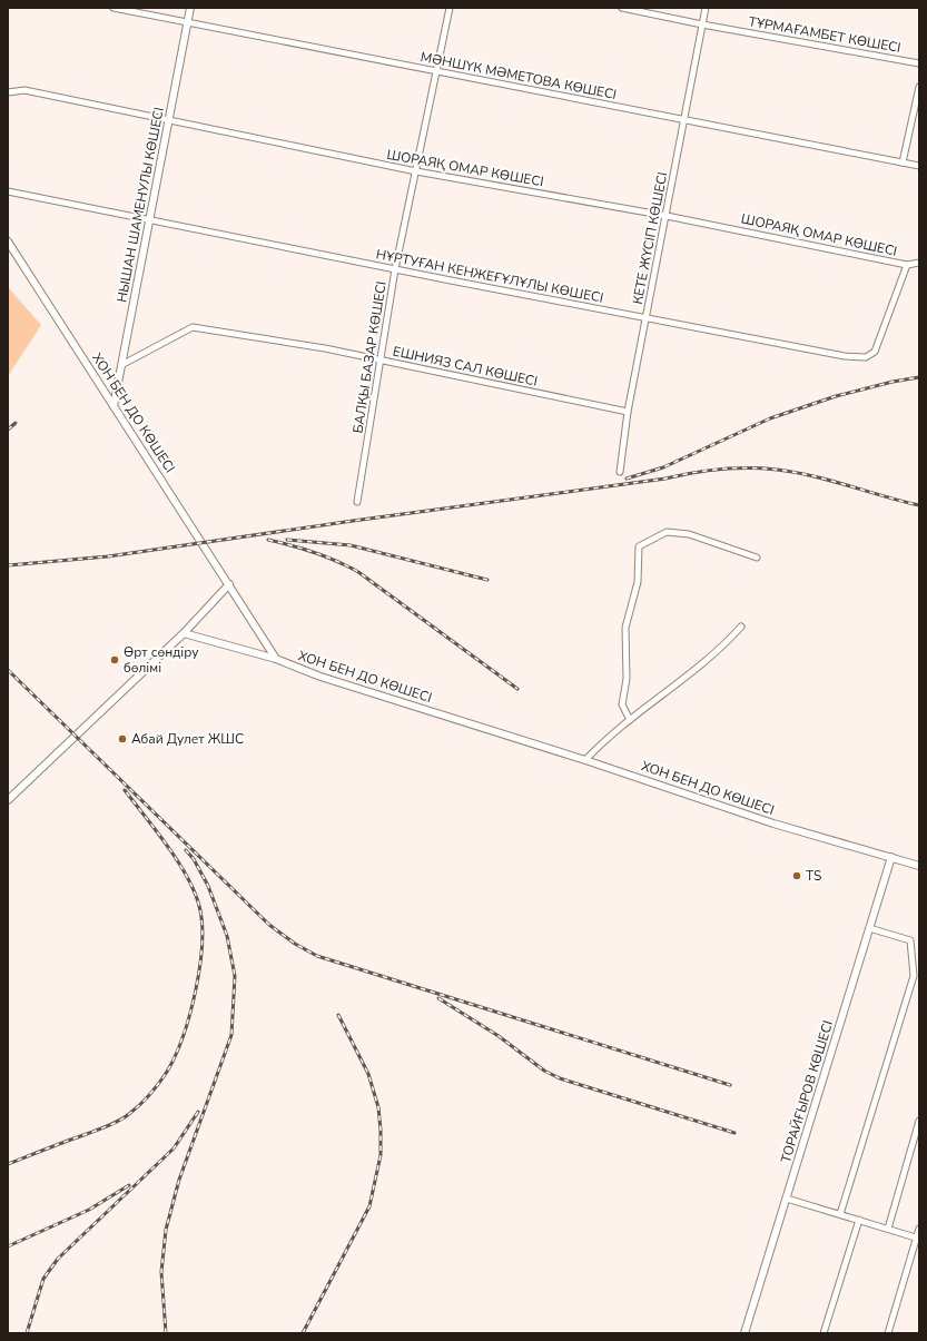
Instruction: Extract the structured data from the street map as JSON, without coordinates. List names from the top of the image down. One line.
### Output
{"streets":{"street":["ТҰРМАҒАМБЕТ КӨШЕСІ","МӘНШҮК МӘМЕТОВА КӨШЕСІ","ШОРАЯҚ ОМАР КӨШЕСІ","НЫШАН ШАМЕНУЛЫ КӨШЕСІ","КЕТЕ ЖҮСІП КӨШЕСІ","НҰРТУҒАН КЕНЖЕҒҰЛҰЛЫ КӨШЕСІ","БАЛҚЫ БАЗАР КӨШЕСІ","ЕШНИЯЗ САЛ КӨШЕСІ","ХОН БЕН ДО КӨШЕСІ","ТОРАЙҒЫРОВ КӨШЕСІ"]},"crossings":[["ТҰРМАҒАМБЕТ КӨШЕСІ","КЕТЕ ЖҮСІП КӨШЕСІ"],["МӘНШҮК МӘМЕТОВА КӨШЕСІ","НЫШАН ШАМЕНУЛЫ КӨШЕСІ"],["МӘНШҮК МӘМЕТОВА КӨШЕСІ","КЕТЕ ЖҮСІП КӨШЕСІ"],["МӘНШҮК МӘМЕТОВА КӨШЕСІ","БАЛҚЫ БАЗАР КӨШЕСІ"],["ШОРАЯҚ ОМАР КӨШЕСІ","НЫШАН ШАМЕНУЛЫ КӨШЕСІ"],["ШОРАЯҚ ОМАР КӨШЕСІ","КЕТЕ ЖҮСІП КӨШЕСІ"],["ШОРАЯҚ ОМАР КӨШЕСІ","НҰРТУҒАН КЕНЖЕҒҰЛҰЛЫ КӨШЕСІ"],["ШОРАЯҚ ОМАР КӨШЕСІ","БАЛҚЫ БАЗАР КӨШЕСІ"],["НЫШАН ШАМЕНУЛЫ КӨШЕСІ","НҰРТУҒАН КЕНЖЕҒҰЛҰЛЫ КӨШЕСІ"],["НЫШАН ШАМЕНУЛЫ КӨШЕСІ","ЕШНИЯЗ САЛ КӨШЕСІ"],["НЫШАН ШАМЕНУЛЫ КӨШЕСІ","ХОН БЕН ДО КӨШЕСІ"],["КЕТЕ ЖҮСІП КӨШЕСІ","НҰРТУҒАН КЕНЖЕҒҰЛҰЛЫ КӨШЕСІ"],["КЕТЕ ЖҮСІП КӨШЕСІ","ЕШНИЯЗ САЛ КӨШЕСІ"],["НҰРТУҒАН КЕНЖЕҒҰЛҰЛЫ КӨШЕСІ","БАЛҚЫ БАЗАР КӨШЕСІ"],["БАЛҚЫ БАЗАР КӨШЕСІ","ЕШНИЯЗ САЛ КӨШЕСІ"],["ХОН БЕН ДО КӨШЕСІ","ТОРАЙҒЫРОВ КӨШЕСІ"]],"places":["Өрт сөндіру бөлімі","Абай Дулет ЖШС","TS"]}
